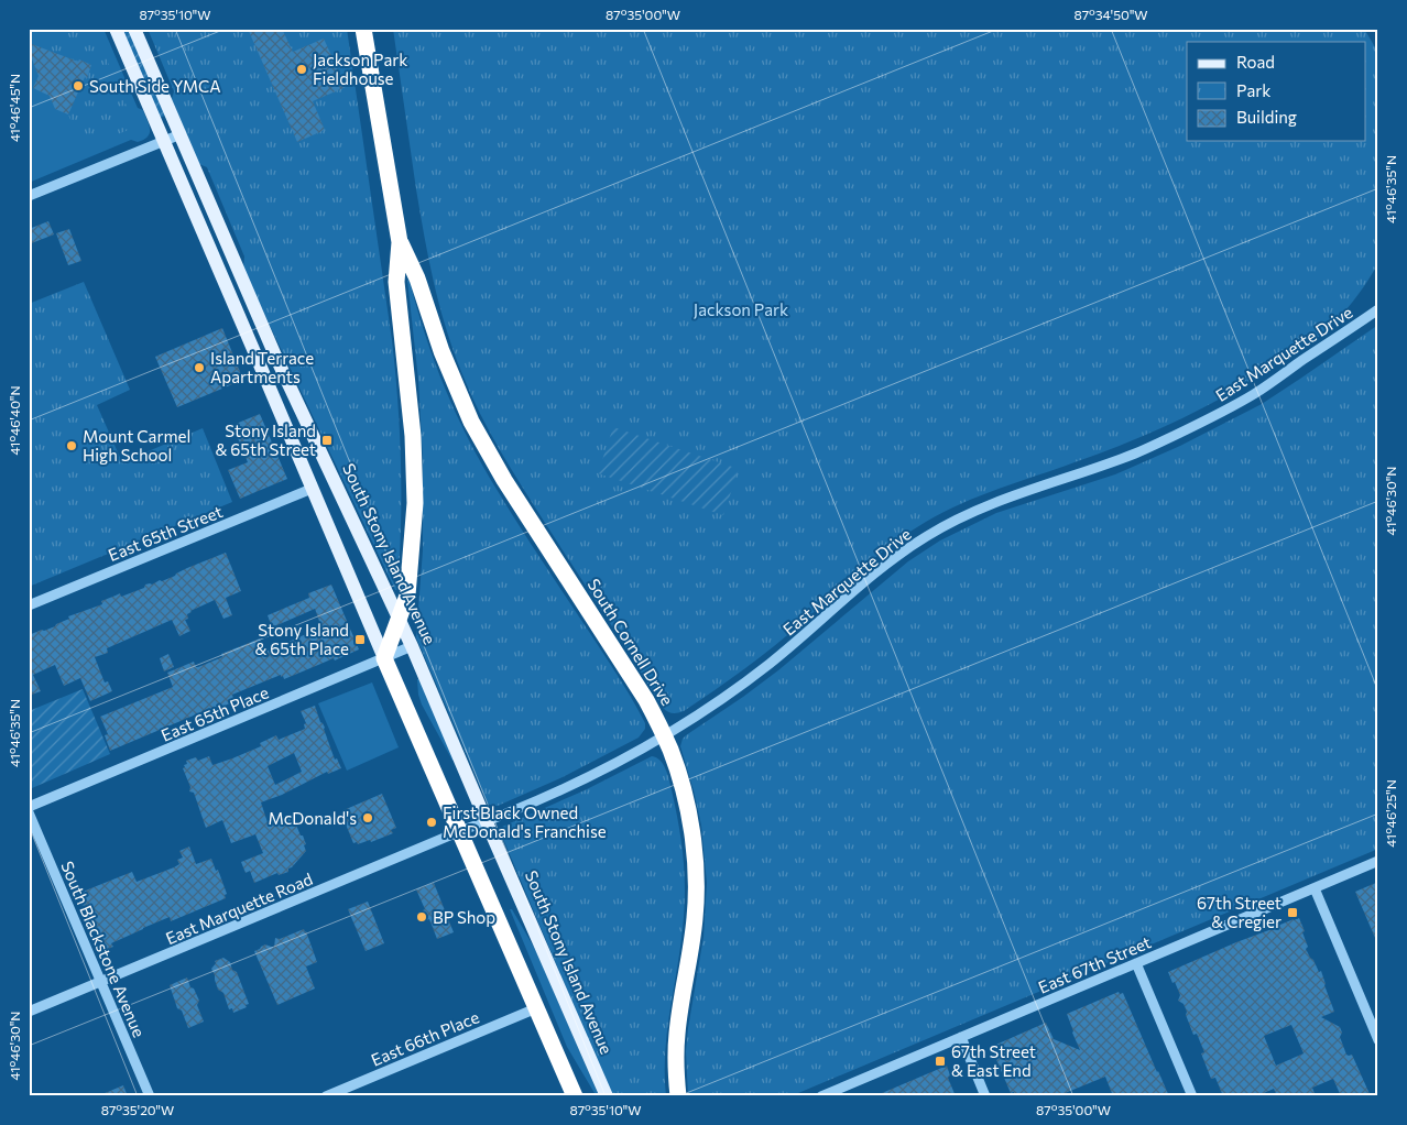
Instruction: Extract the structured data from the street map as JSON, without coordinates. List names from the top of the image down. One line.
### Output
{"streets":{"highway":["South Cornell Drive"],"main road":["South Stony Island Avenue"],"street":["East Marquette Drive","East 65th Street","East 65th Place","East Marquette Road","South Blackstone Avenue","East 67th Street","East 66th Place"]},"crossings":[["East Marquette Drive","South Stony Island Avenue"],["East Marquette Drive","South Cornell Drive"],["East Marquette Drive","East Marquette Road"],["South Stony Island Avenue","South Cornell Drive"],["South Stony Island Avenue","East 65th Place"],["South Cornell Drive","East 65th Place"],["East Marquette Road","South Blackstone Avenue"]],"parks":["Jackson Park"],"places":{"other":["Jackson Park Fieldhouse","South Side YMCA","Island Terrace Apartments","Mount Carmel High School","McDonald's","First Black Owned McDonald's Franchise","BP Shop"],"transit":["Stony Island & 65th Street","Stony Island & 65th Place","67th Street & Cregier","67th Street & East End"]},"legend":["Road","Park","Building"],"coordinates":["87°35'10\"W","87°35'00\"W","87°34'50\"W","41°46'45\"N","41°46'35\"N","41°46'40\"N","41°46'30\"N","41°46'25\"N","87°35'20\"W"]}
